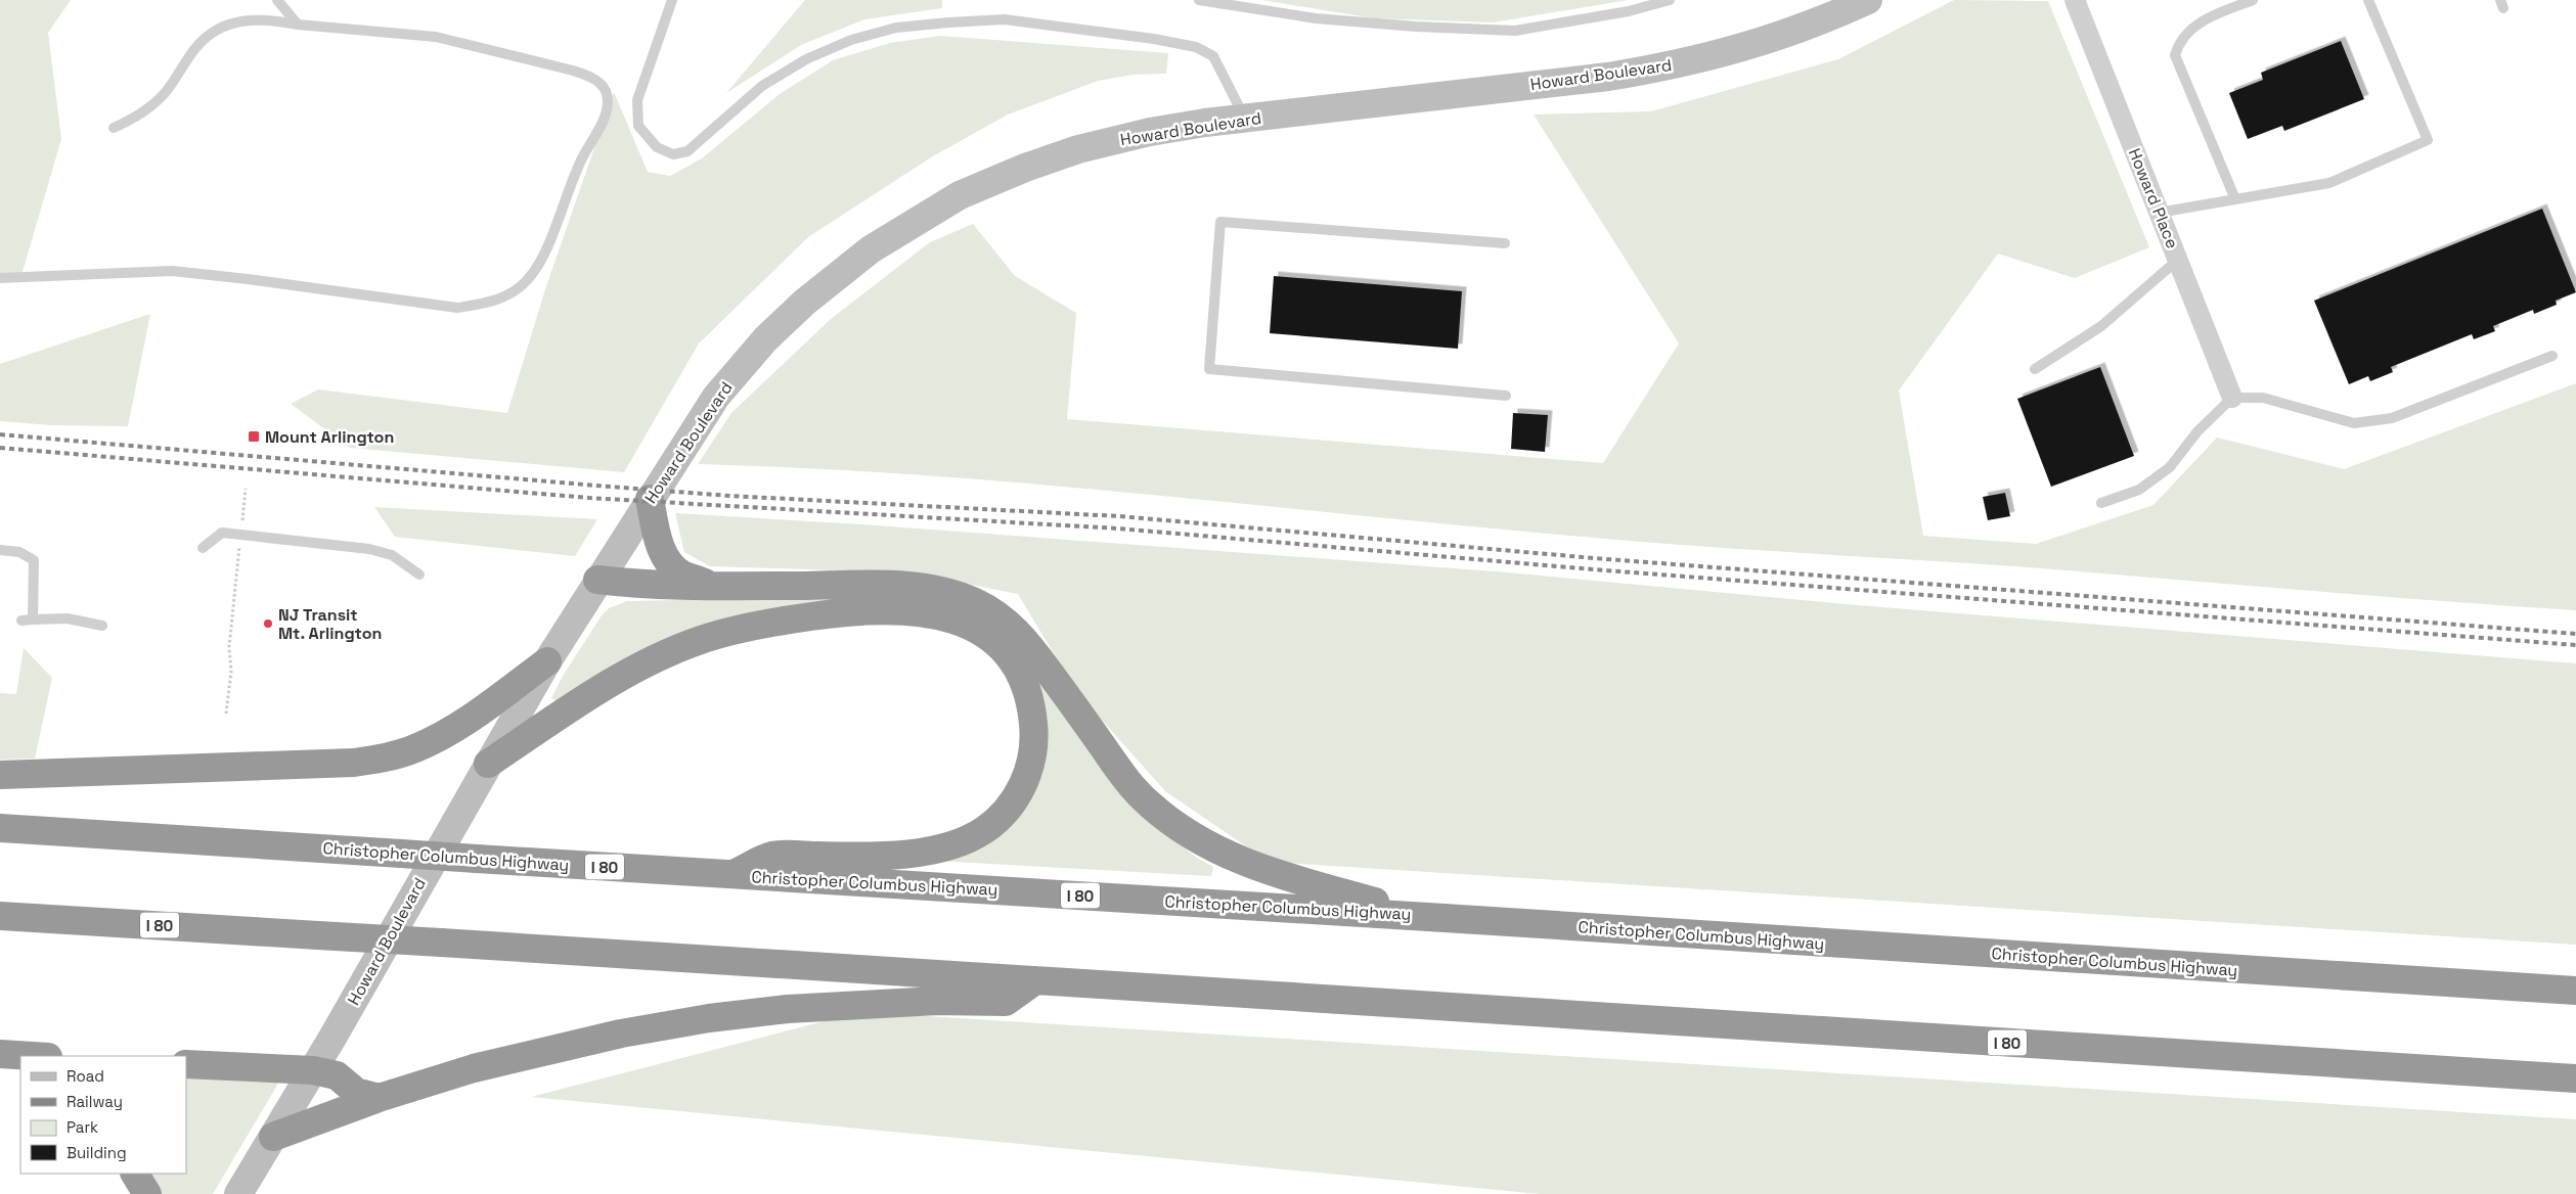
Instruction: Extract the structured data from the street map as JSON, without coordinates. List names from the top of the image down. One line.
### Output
{"streets":{"highway":["Christopher Columbus Highway","I 80"],"main road":["Howard Boulevard"],"street":["Howard Place"]},"places":{"transit":["Mount Arlington"],"other":["NJ Transit Mt. Arlington"]},"legend":["Road","Railway","Park","Building"]}
